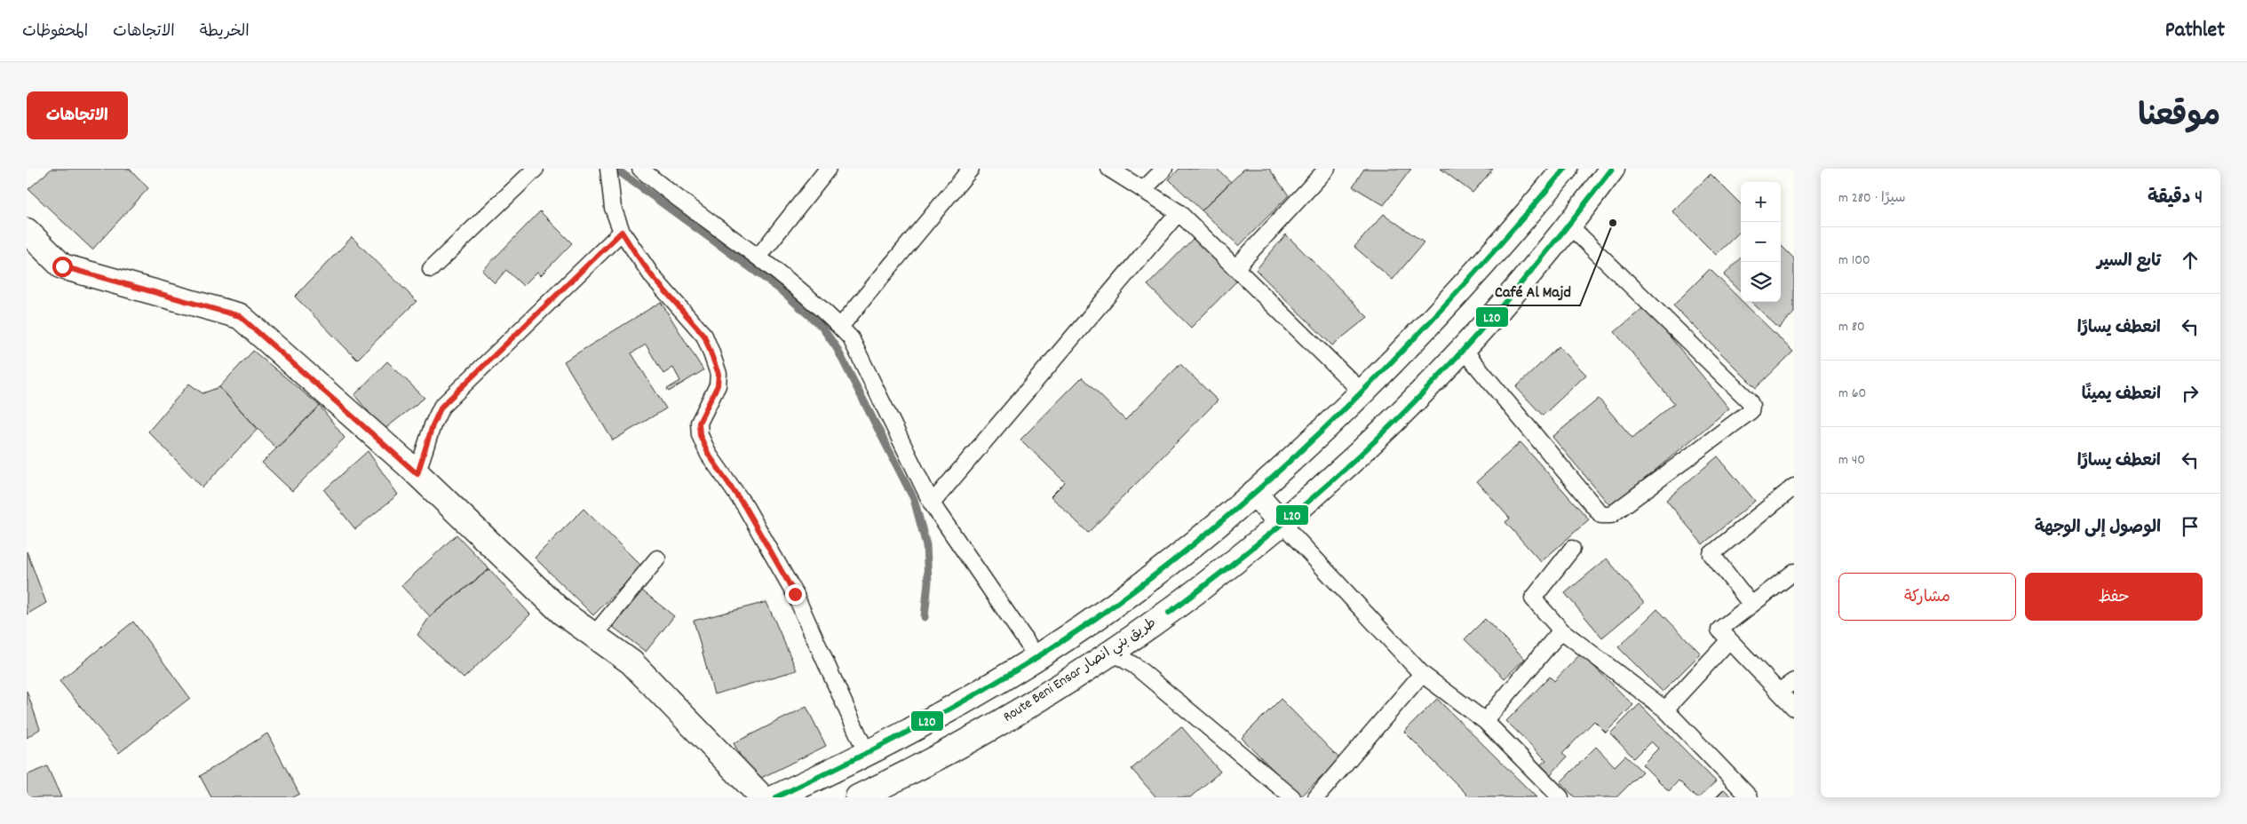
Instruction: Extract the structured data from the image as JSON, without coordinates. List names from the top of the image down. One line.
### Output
{"streets":{"main road":["Route Beni Ensar طريق بني انصار"]},"places":["Café Al Majd"],"lines":["transit line L20"],"page":{"header":"Pathlet","nav":["الخريطة","الاتجاهات","المحفوظات"],"title":"موقعنا","buttons":["الاتجاهات",["حفظ","مشاركة"]],"heading":["4 دقيقة","سيرًا · 280 m"],"map_buttons":["+","−"],"list":[["تابع السير","100 m"],["انعطف يسارًا","80 m"],["انعطف يمينًا","60 m"],["انعطف يسارًا","40 m"],"الوصول إلى الوجهة"]}}
